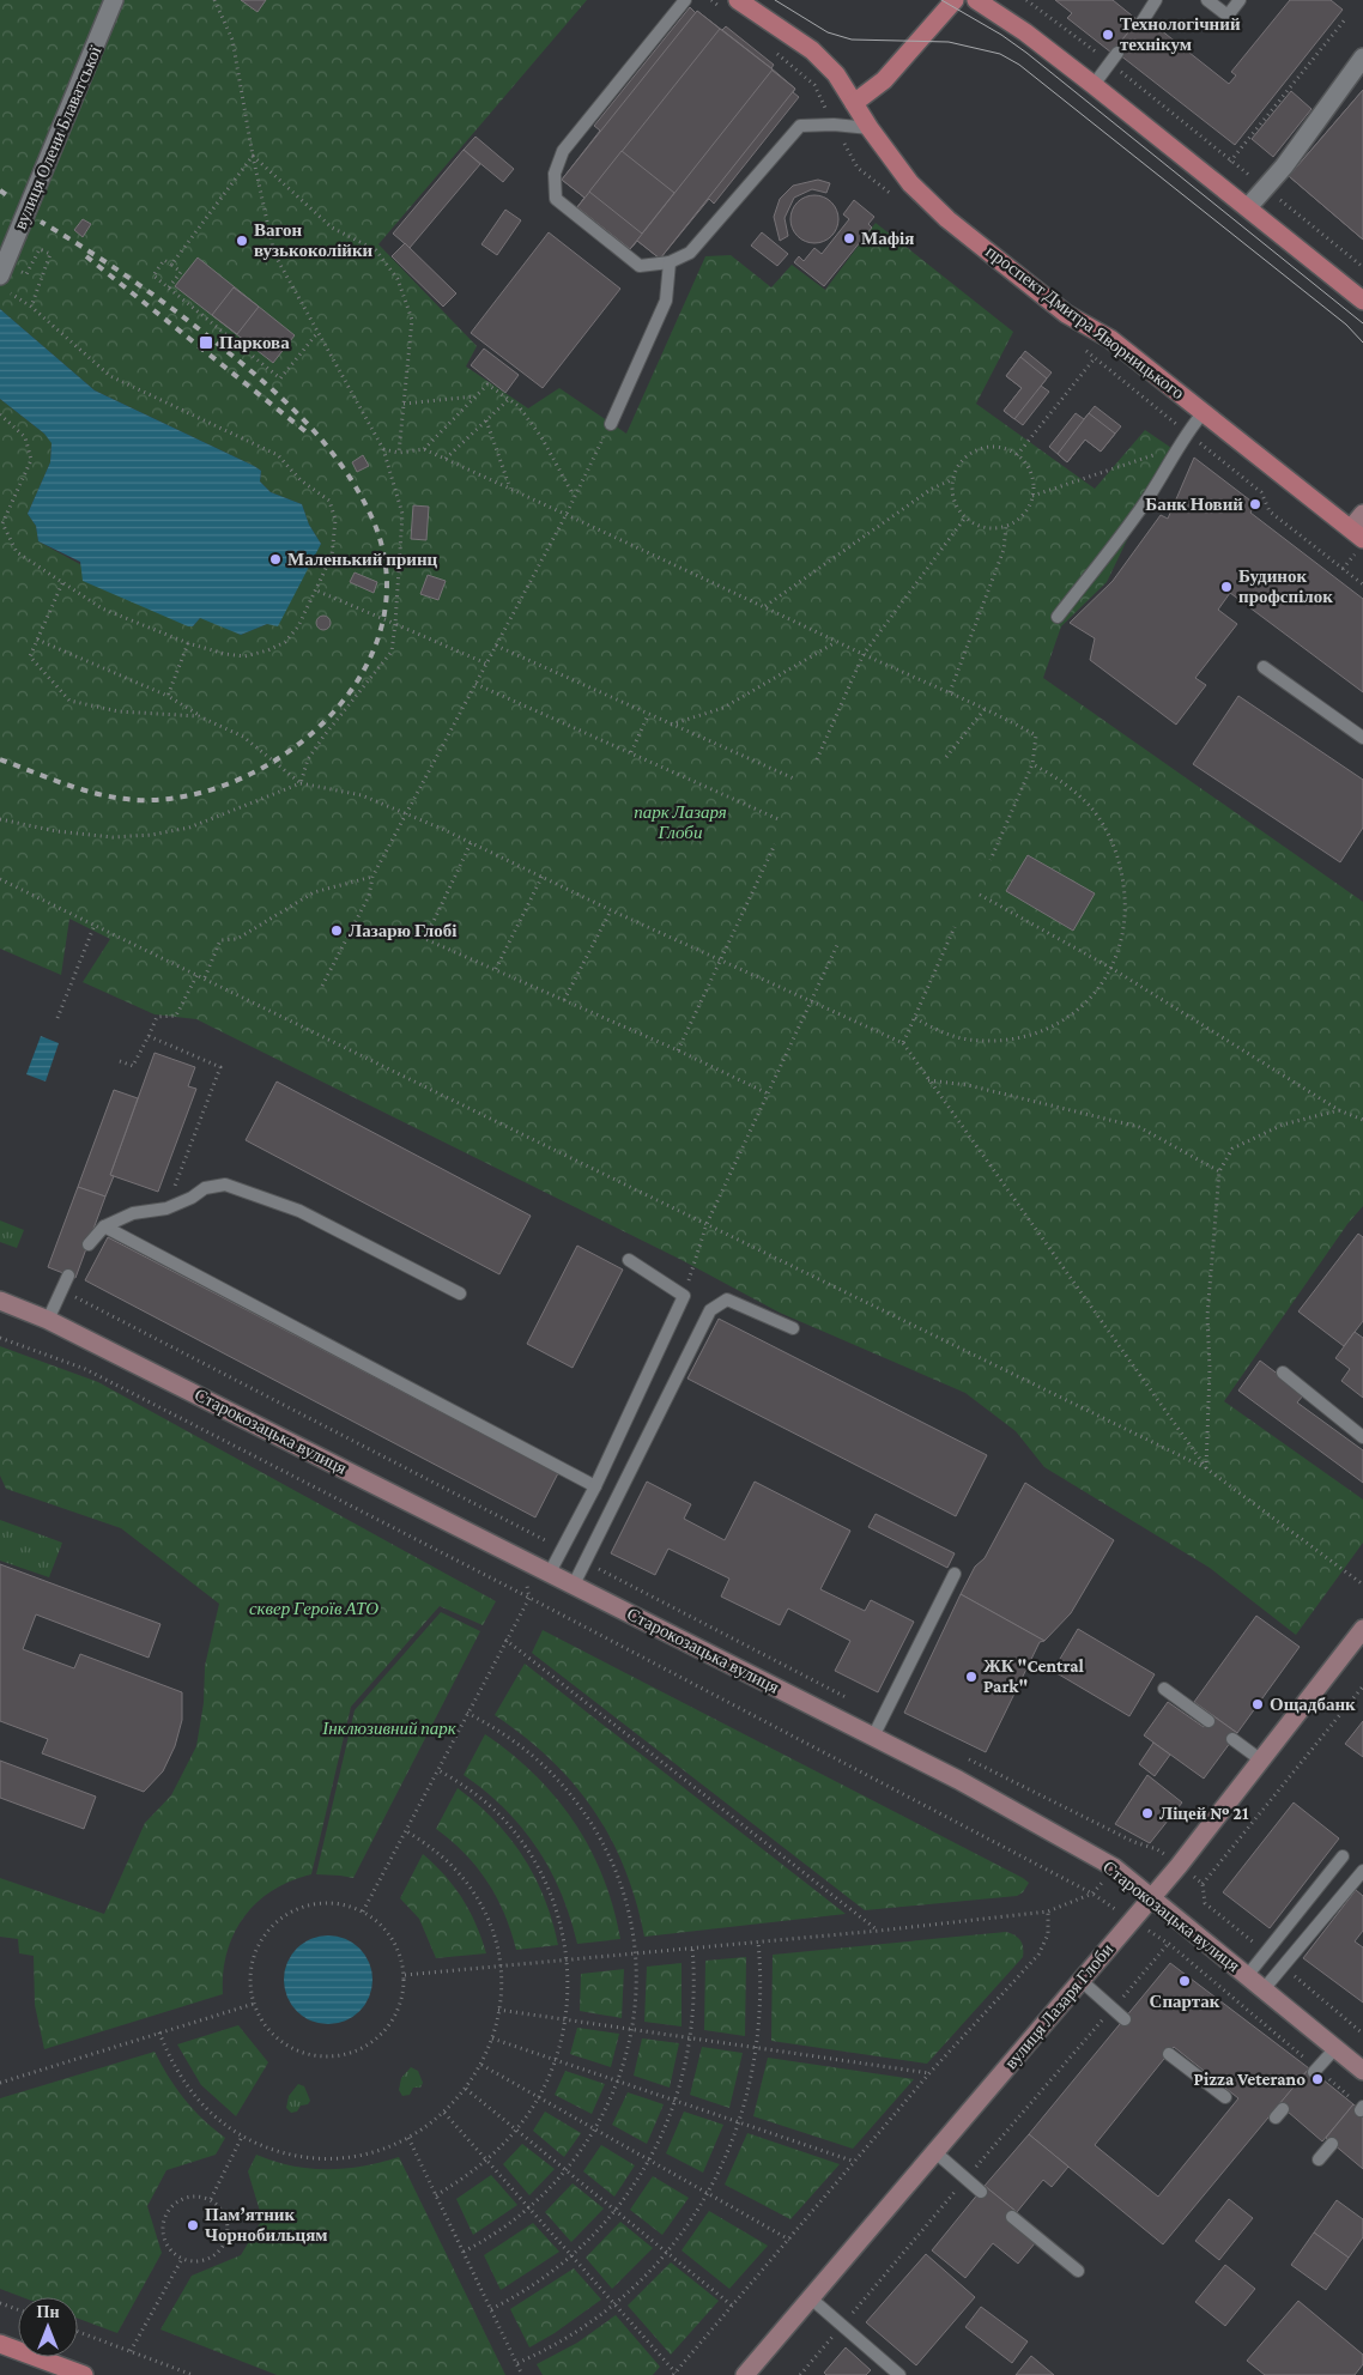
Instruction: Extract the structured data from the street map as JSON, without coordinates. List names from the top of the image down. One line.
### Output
{"streets":{"main road":["проспект Дмитра Яворницького"],"street":["вулиця Олени Блаватської","Старокозацька вулиця","вулиця Лазаря Глоби"]},"crossings":[["Старокозацька вулиця","вулиця Лазаря Глоби"]],"parks":["парк Лазаря Глоби","сквер Героїв АТО","Інклюзивний парк"],"places":{"other":["Технологічний технікум","Мафія","Вагон вузькоколійки","Банк Новий","Маленький принц","Будинок профспілок","Лазарю Глобі","ЖК \"Central Park\"","Ощадбанк","Ліцей № 21","Спартак","Pizza Veterano","Пам’ятник Чорнобильцям"],"transit":["Паркова"]},"north":"top"}
